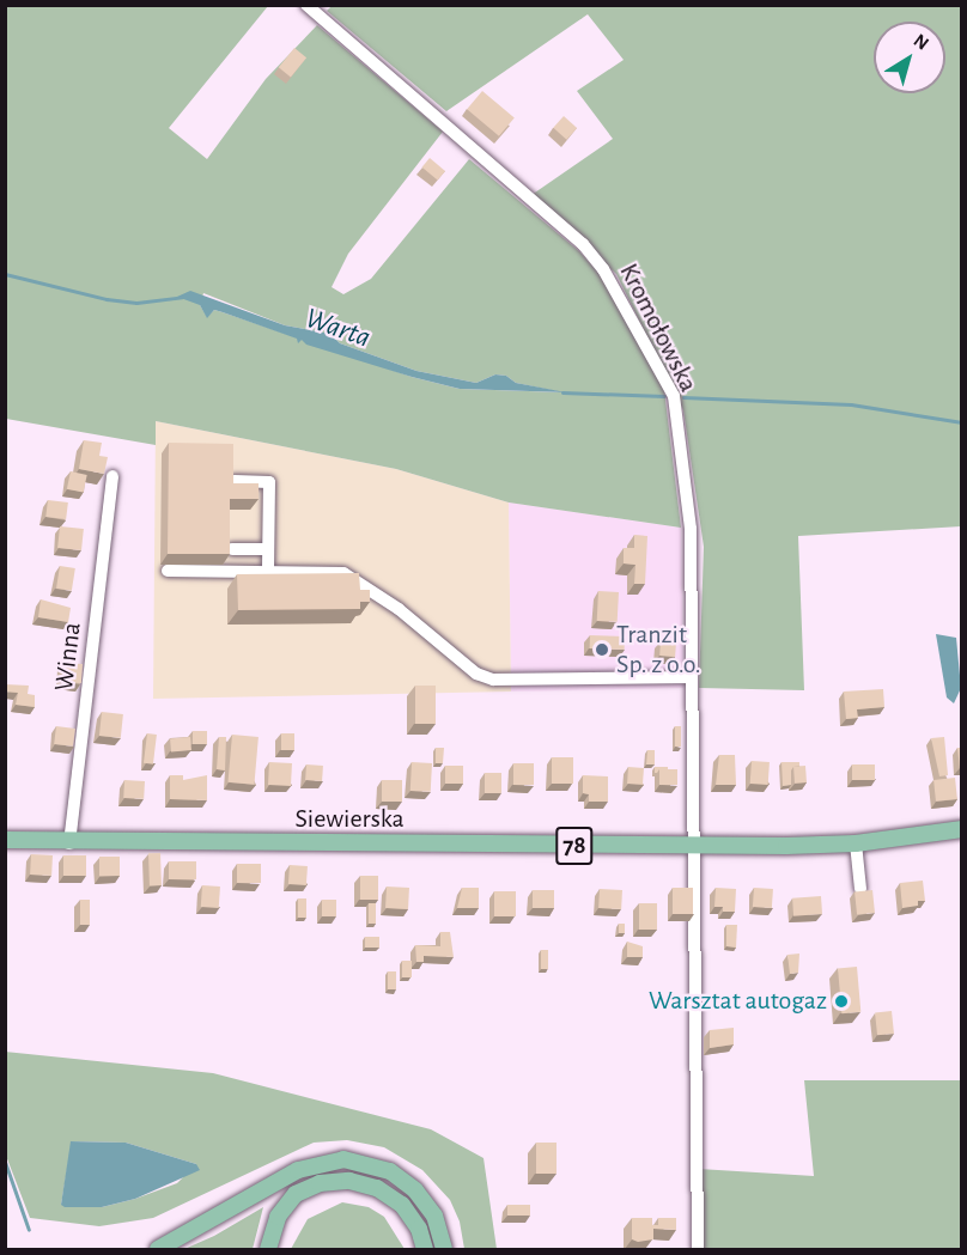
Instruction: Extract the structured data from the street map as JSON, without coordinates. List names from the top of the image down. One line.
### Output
{"streets":{"main road":["Siewierska","78"],"street":["Kromołowska","Winna"]},"crossings":[["Kromołowska","Siewierska"],["Winna","Siewierska"]],"water":["Warta"],"places":["Tranzit Sp. z o.o.","Warsztat autogaz"],"north":"top right"}
